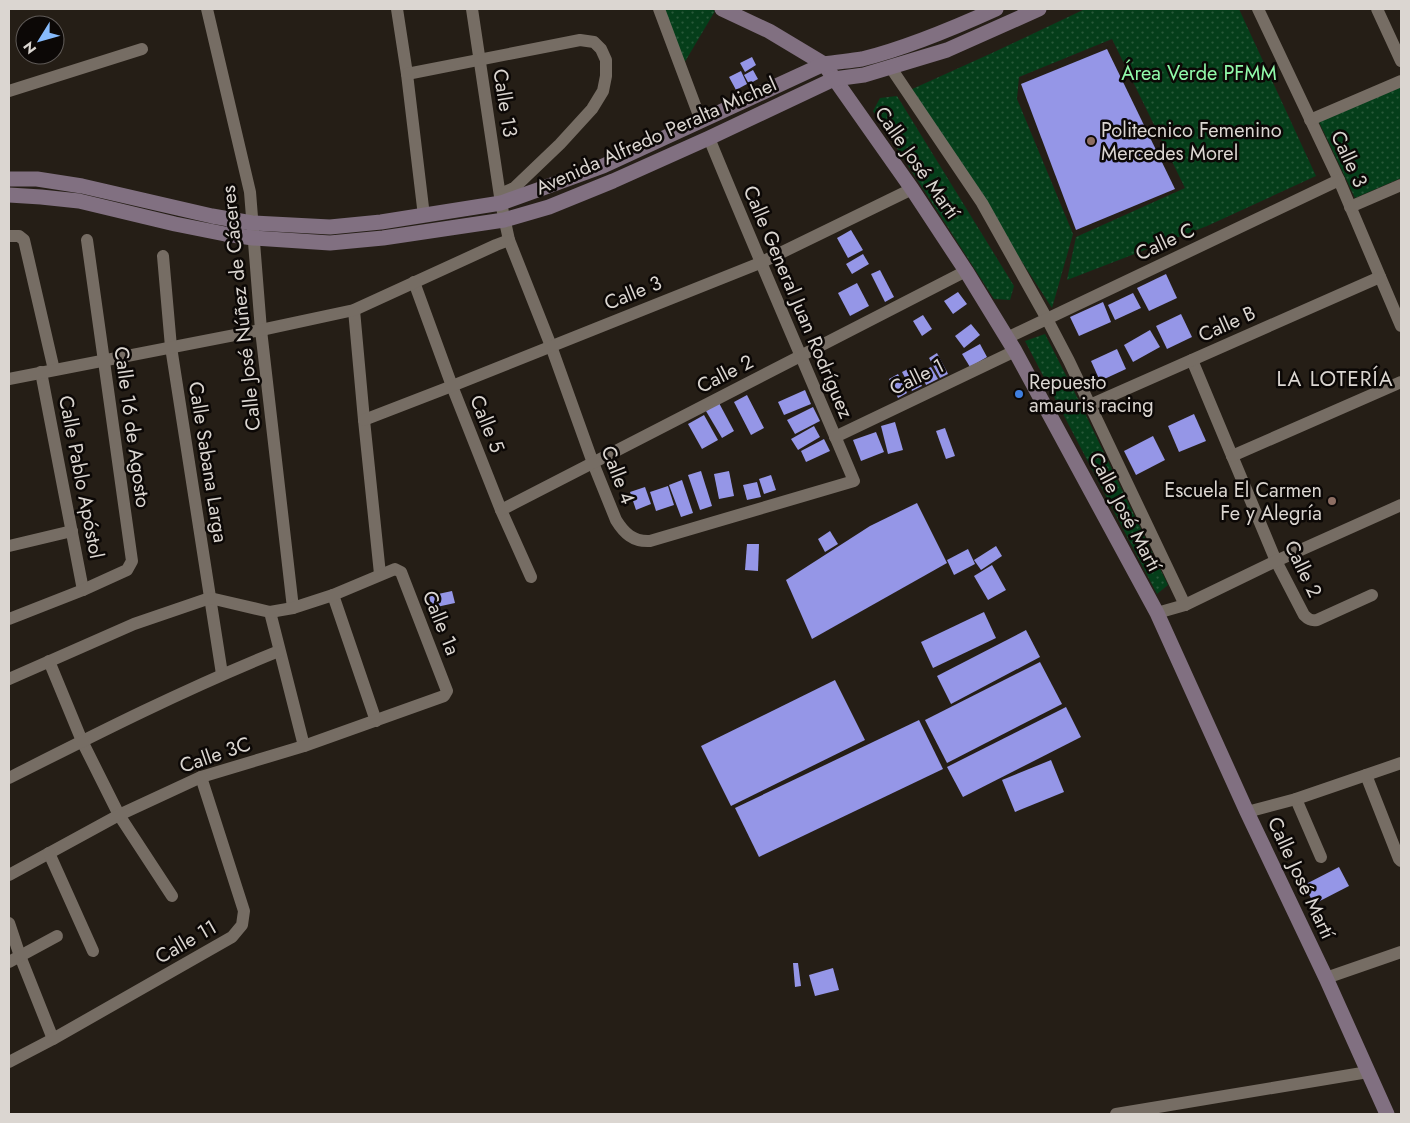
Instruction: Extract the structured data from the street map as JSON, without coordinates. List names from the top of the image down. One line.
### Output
{"streets":{"main road":["Avenida Alfredo Peralta Michel","Calle José Martí"],"street":["Calle 13","Calle 3","Calle C","Calle General Juan Rodríguez","Calle José Núñez de Cáceres","Calle B","Calle 2","Calle 1","Calle 5","Calle 16 de Agosto","Calle Sabana Larga","Calle 4","Calle Pablo Apóstol","Calle 1a","Calle 3C","Calle 11"]},"crossings":[["Calle 13","Avenida Alfredo Peralta Michel"],["Calle 13","Calle 4"],["Avenida Alfredo Peralta Michel","Calle José Martí"],["Avenida Alfredo Peralta Michel","Calle General Juan Rodríguez"],["Avenida Alfredo Peralta Michel","Calle José Núñez de Cáceres"],["Avenida Alfredo Peralta Michel","Calle 4"],["Calle 3","Calle José Martí"],["Calle 3","Calle C"],["Calle 3","Calle General Juan Rodríguez"],["Calle 3","Calle B"],["Calle 3","Calle 5"],["Calle 3","Calle 4"],["Calle José Martí","Calle C"],["Calle José Martí","Calle 2"],["Calle José Martí","Calle 1"],["Calle C","Calle 1"],["Calle General Juan Rodríguez","Calle 2"],["Calle General Juan Rodríguez","Calle 1"],["Calle General Juan Rodríguez","Calle 4"],["Calle B","Calle 2"],["Calle 2","Calle 5"],["Calle 2","Calle 4"],["Calle 16 de Agosto","Calle Pablo Apóstol"],["Calle 1a","Calle 3C"],["Calle 3C","Calle 11"]],"districts":["LA LOTERÍA"],"parks":["Área Verde PFMM"],"places":["Politecnico Femenino Mercedes Morel","Repuesto amauris racing","Escuela El Carmen Fe y Alegría"],"north":"bottom left"}
